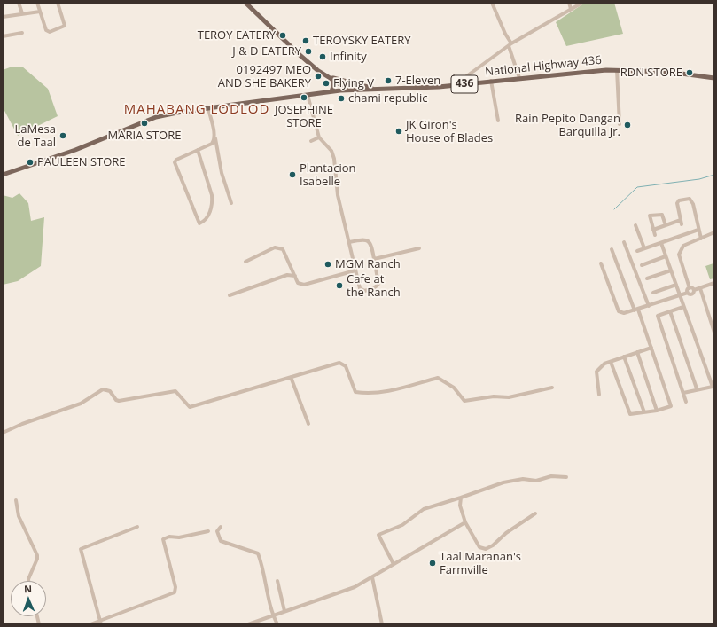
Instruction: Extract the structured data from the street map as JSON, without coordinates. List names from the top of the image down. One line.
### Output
{"streets":{"main road":["National Highway 436","436"]},"districts":["MAHABANG LODLOD"],"places":["TEROY EATERY","TEROYSKY EATERY","J & D EATERY","Infinity","RDN STORE","0192497 MEO AND SHE BAKERY","7-Eleven","Flying V","JOSEPHINE STORE","chami republic","MARIA STORE","Rain Pepito Dangan Barquilla Jr.","JK Giron's House of Blades","LaMesa de Taal","PAULEEN STORE","Plantacion Isabelle","MGM Ranch","Cafe at the Ranch","Taal Maranan's Farmville"],"north":"top"}
